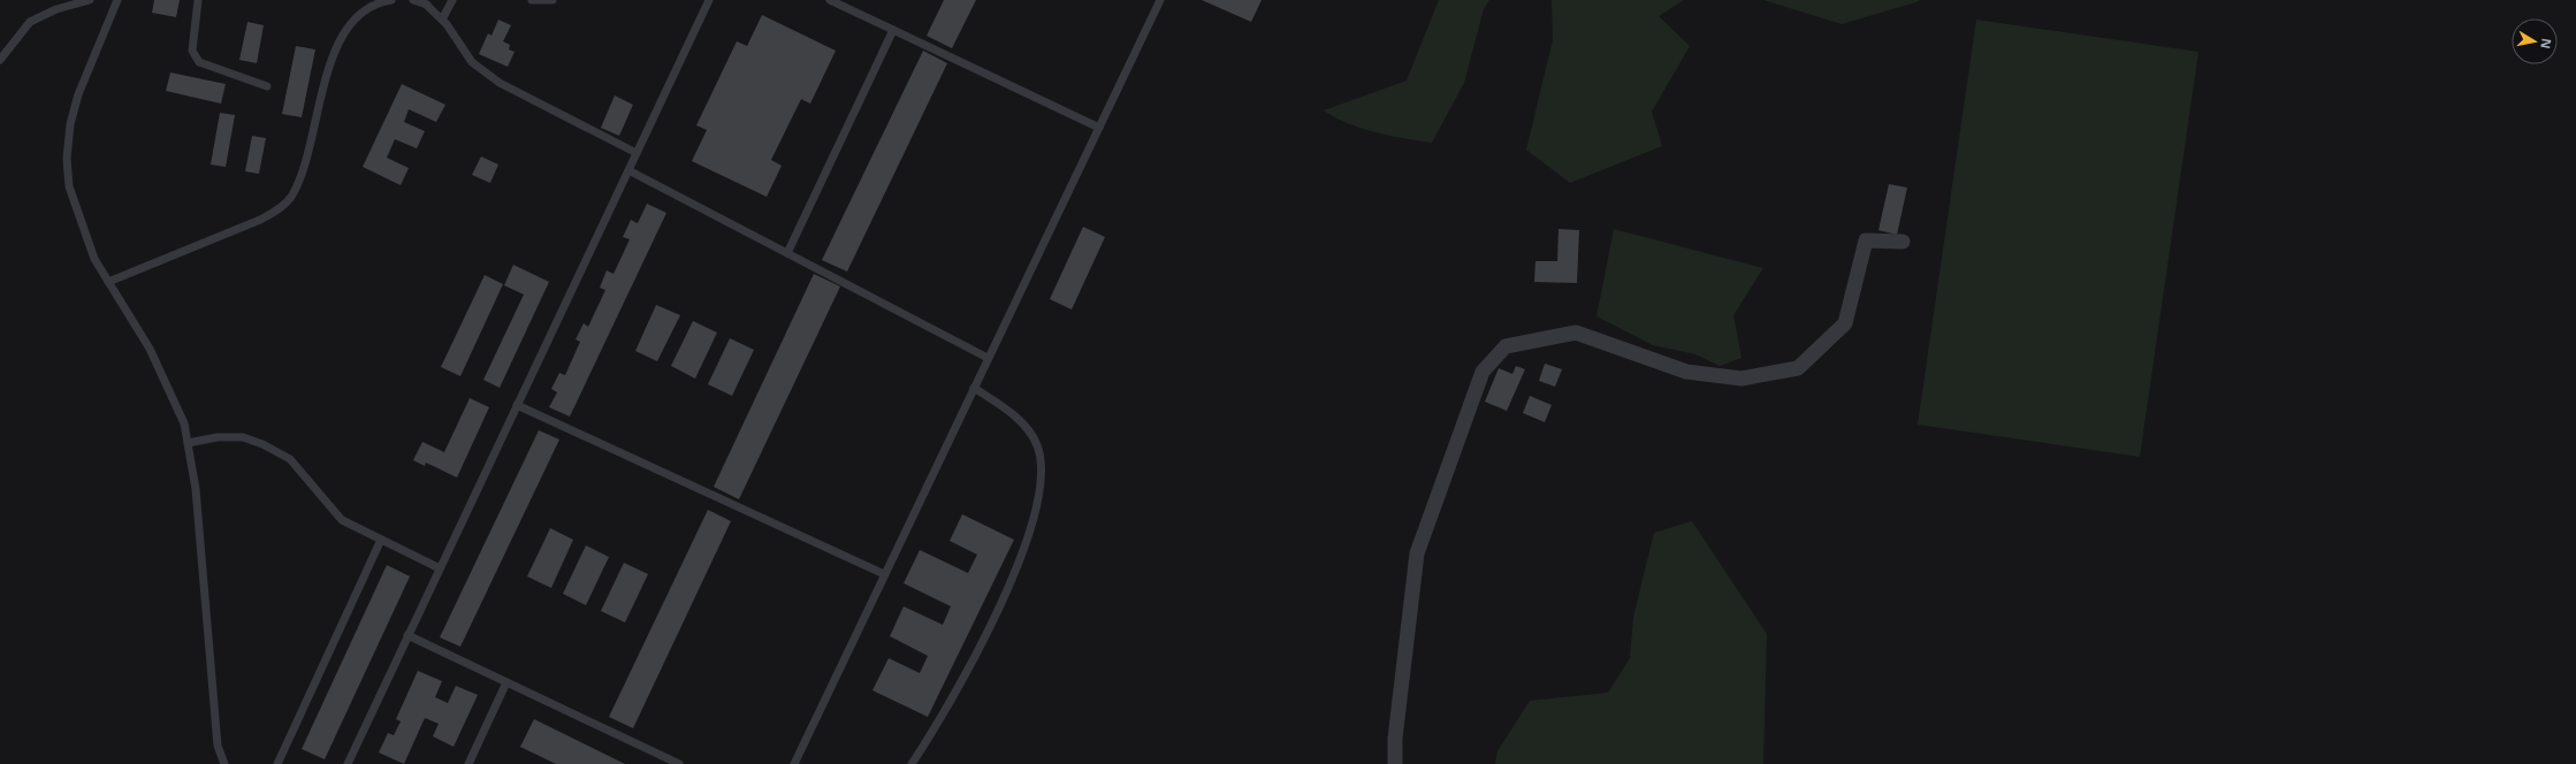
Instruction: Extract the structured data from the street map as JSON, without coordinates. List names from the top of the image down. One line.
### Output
{"north":"right"}
